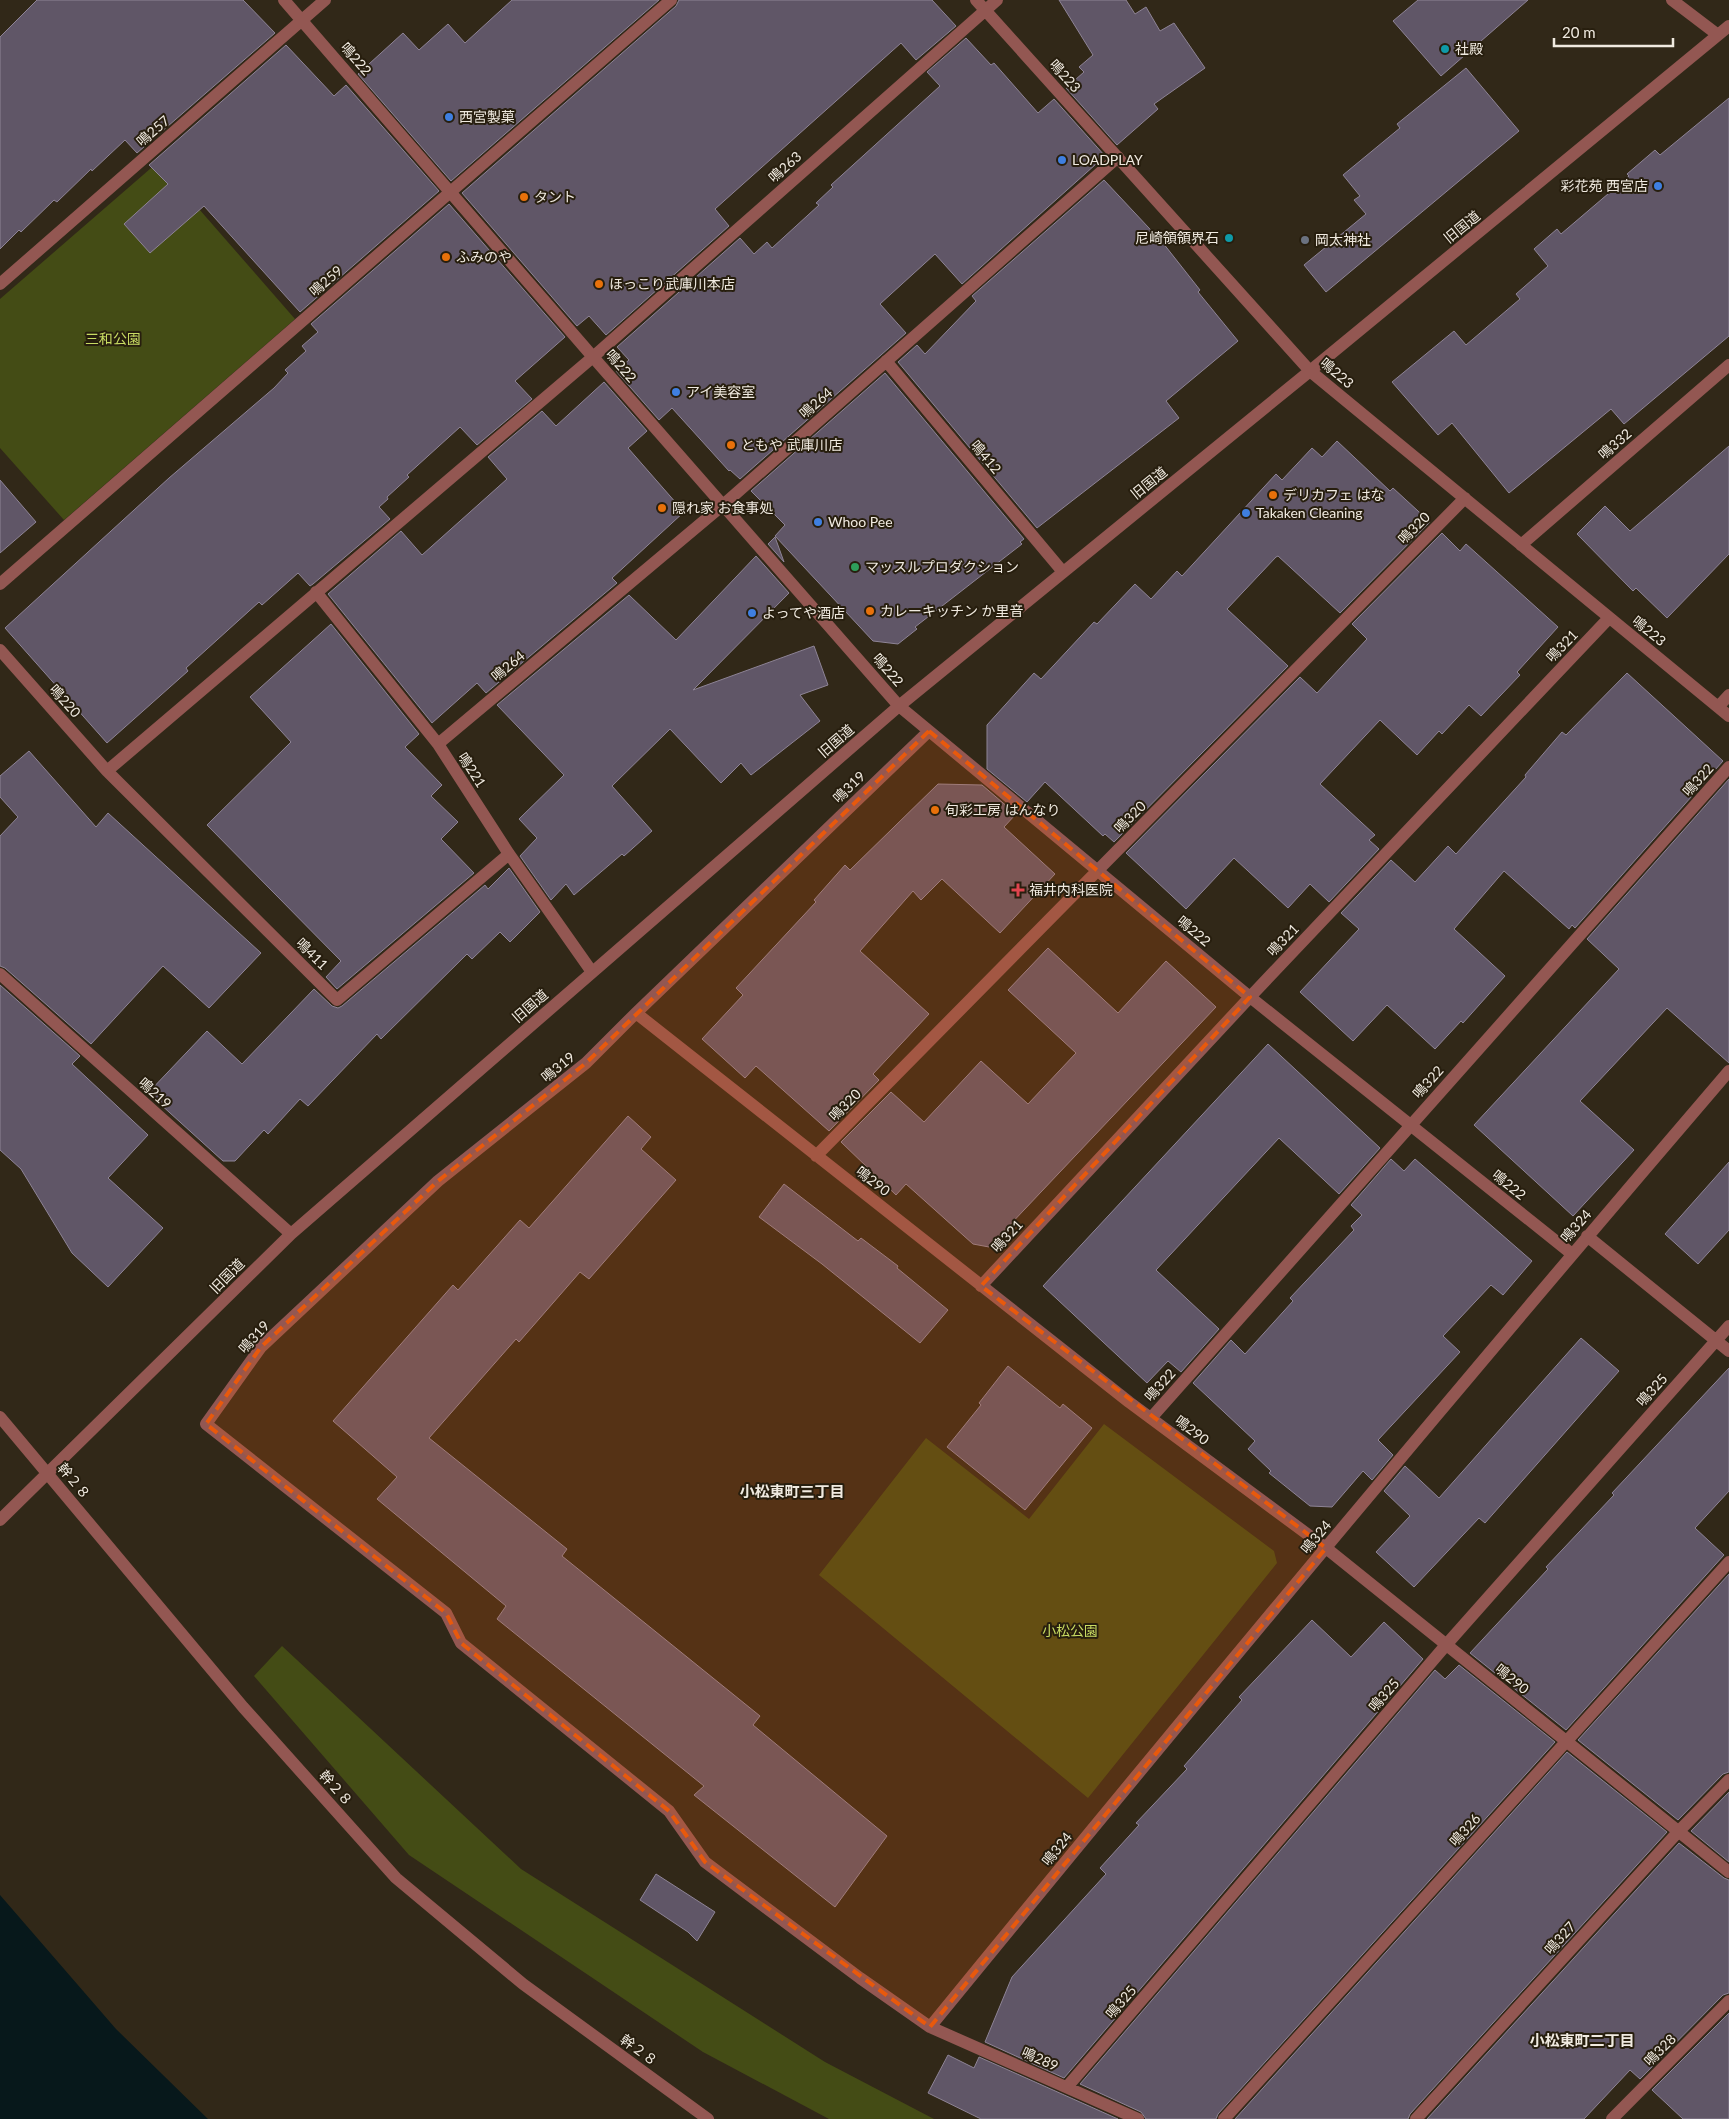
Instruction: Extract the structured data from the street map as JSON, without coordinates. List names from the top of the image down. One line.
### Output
{"streets":{"street":["鳴222","鳴223","鳴257","鳴263","旧国道","鳴259","鳴264","鳴332","鳴412","鳴320","鳴321","鳴220","鳴221","鳴322","鳴319","鳴411","鳴219","鳴290","鳴324","鳴325","幹２８","鳴326","鳴327","鳴328","鳴289"]},"crossings":[["鳴222","鳴257"],["鳴222","鳴263"],["鳴222","旧国道"],["鳴222","鳴259"],["鳴222","鳴264"],["鳴222","鳴320"],["鳴222","鳴321"],["鳴222","鳴322"],["鳴222","鳴319"],["鳴222","鳴324"],["鳴223","鳴263"],["鳴223","旧国道"],["鳴223","鳴264"],["鳴223","鳴332"],["鳴223","鳴320"],["鳴223","鳴321"],["鳴263","鳴220"],["鳴263","鳴221"],["鳴263","鳴411"],["旧国道","鳴412"],["旧国道","鳴221"],["旧国道","鳴219"],["旧国道","幹２８"],["鳴264","鳴412"],["鳴264","鳴221"],["鳴320","鳴290"],["鳴321","鳴290"],["鳴220","鳴411"],["鳴221","鳴411"],["鳴322","鳴290"],["鳴319","鳴290"],["鳴319","鳴289"],["鳴290","鳴324"],["鳴290","鳴325"],["鳴290","鳴326"],["鳴290","鳴327"],["鳴324","鳴289"],["鳴325","鳴289"]],"districts":["小松東町三丁目","小松東町二丁目"],"parks":["三和公園","小松公園"],"places":{"other":["社殿","西宮製菓","LOADPLAY","彩花苑 西宮店","タント","尼崎領領界石","岡太神社","ふみのや","ほっこり武庫川本店","アイ美容室","ともや 武庫川店","デリカフェ はな","隠れ家 お食事処","Takaken Cleaning","Whoo Pee","マッスルプロダクション","カレーキッチン か里音","よってや酒店","旬彩工房 はんなり"],"health":["福井内科医院"]},"scale_bar":"20 m"}
